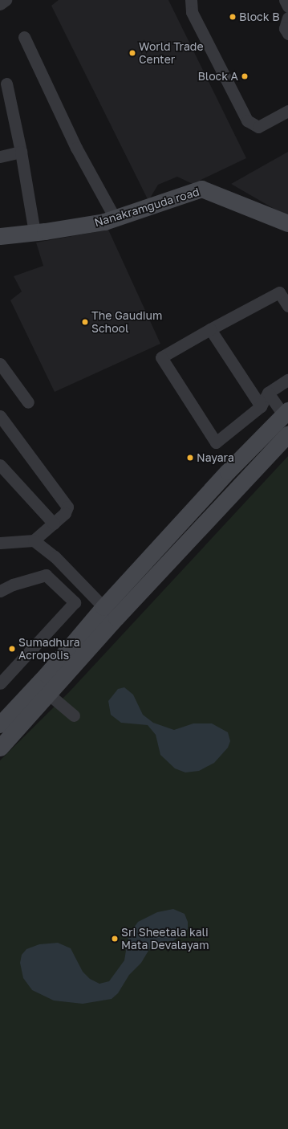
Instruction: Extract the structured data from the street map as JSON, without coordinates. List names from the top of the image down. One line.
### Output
{"streets":{"main road":["Nanakramguda road"]},"places":["Block B","World Trade Center","Block A","The Gaudium School","Nayara","Sumadhura Acropolis","Sri Sheetala kali Mata Devalayam"]}
